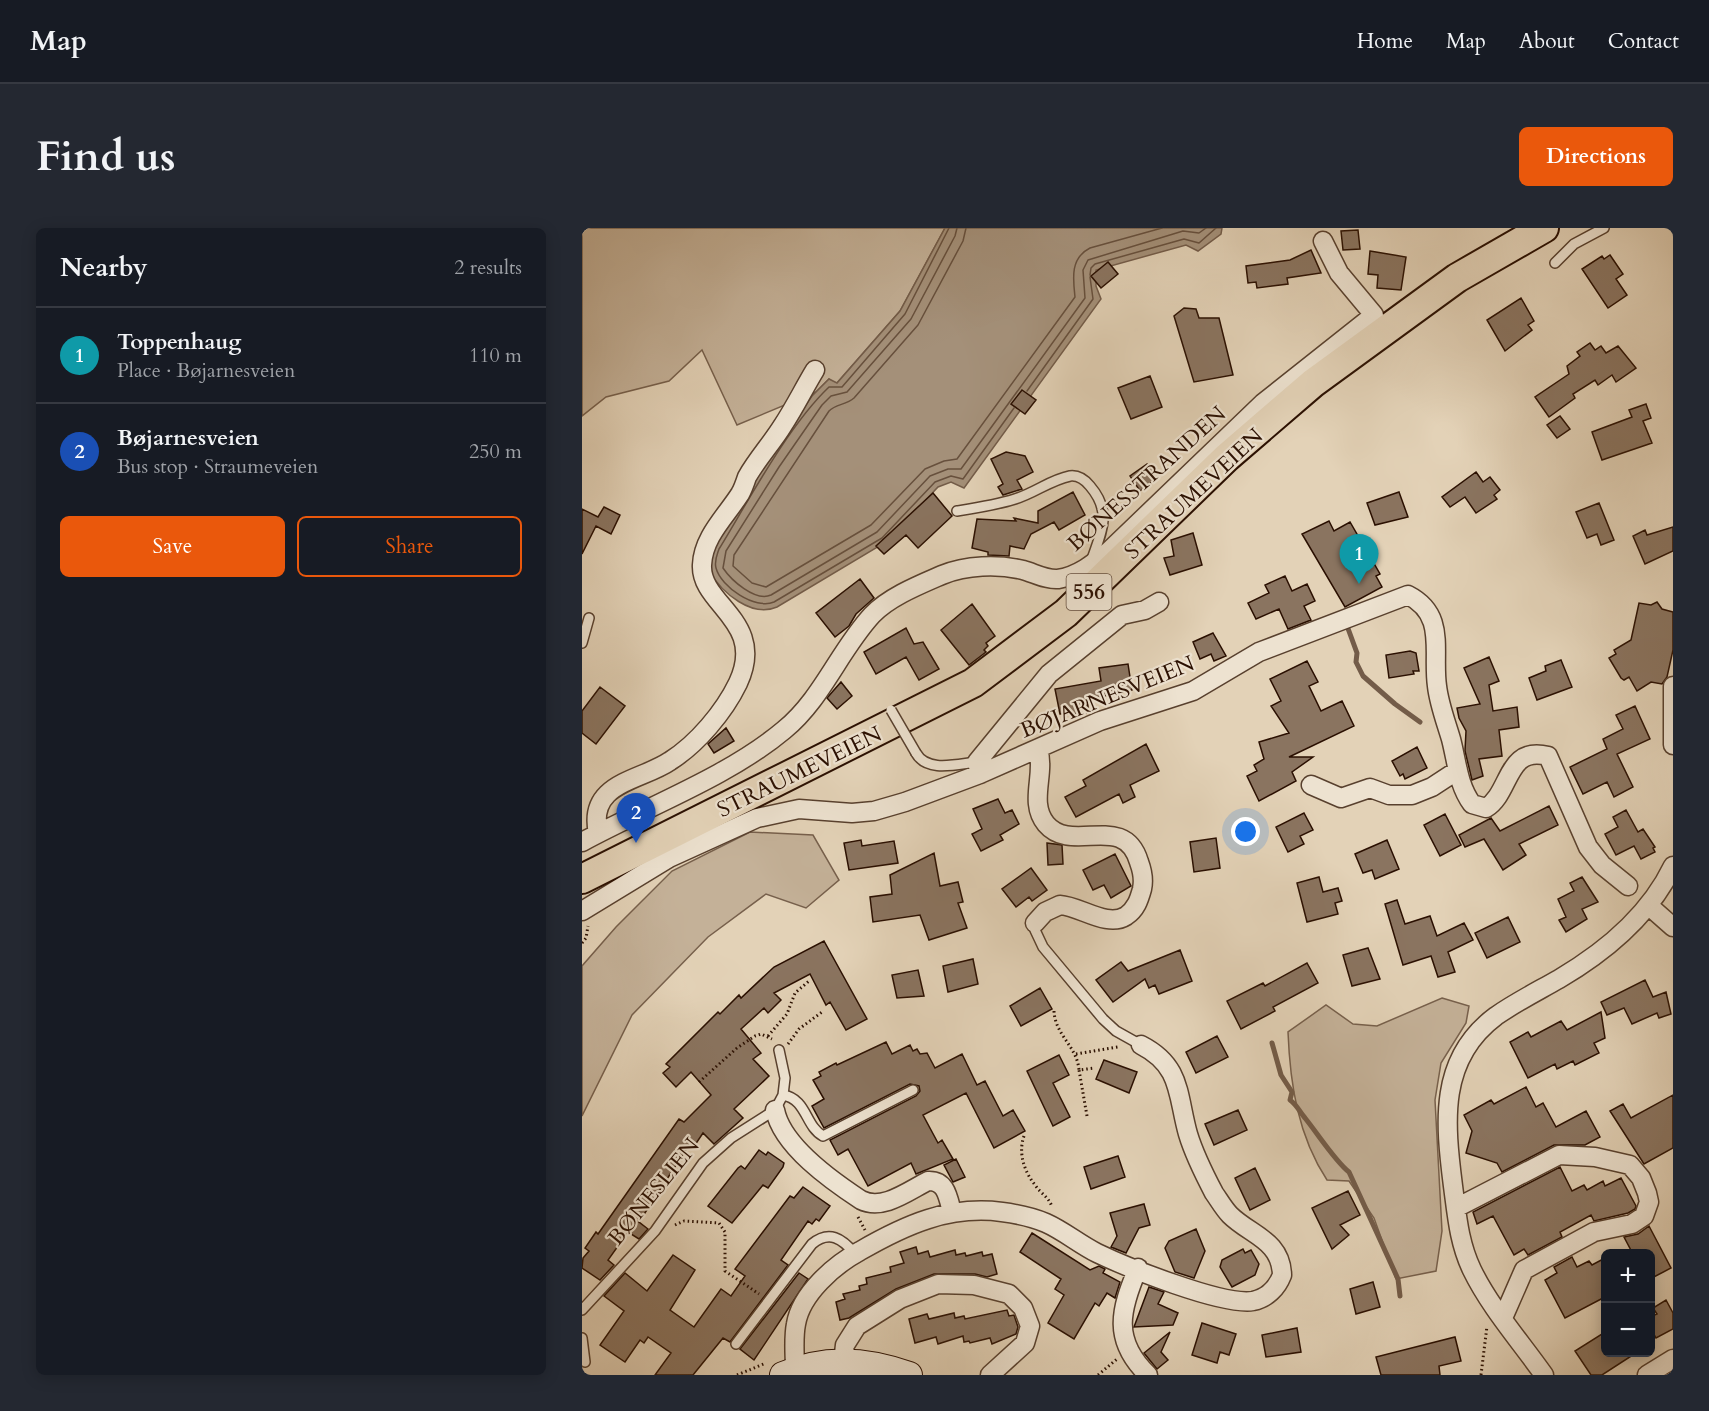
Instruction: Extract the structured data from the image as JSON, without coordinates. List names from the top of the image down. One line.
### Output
{"streets":{"main road":["STRAUMEVEIEN","556"],"street":["BØNESSTRANDEN","BØJARNESVEIEN"],"lane":["BØNESLIEN"]},"page":{"header":"Map","nav":["Home","Map","About","Contact"],"buttons":["Directions",["Save","Share"]],"title":"Find us","heading":["Nearby","2 results"],"list":[{"mark":"1","name":"Toppenhaug","note":"Place · Bøjarnesveien","value":"110 m"},{"mark":"2","name":"Bøjarnesveien","note":"Bus stop · Straumeveien","value":"250 m"}],"pins":["1","2"],"map_buttons":["+","−"]}}
